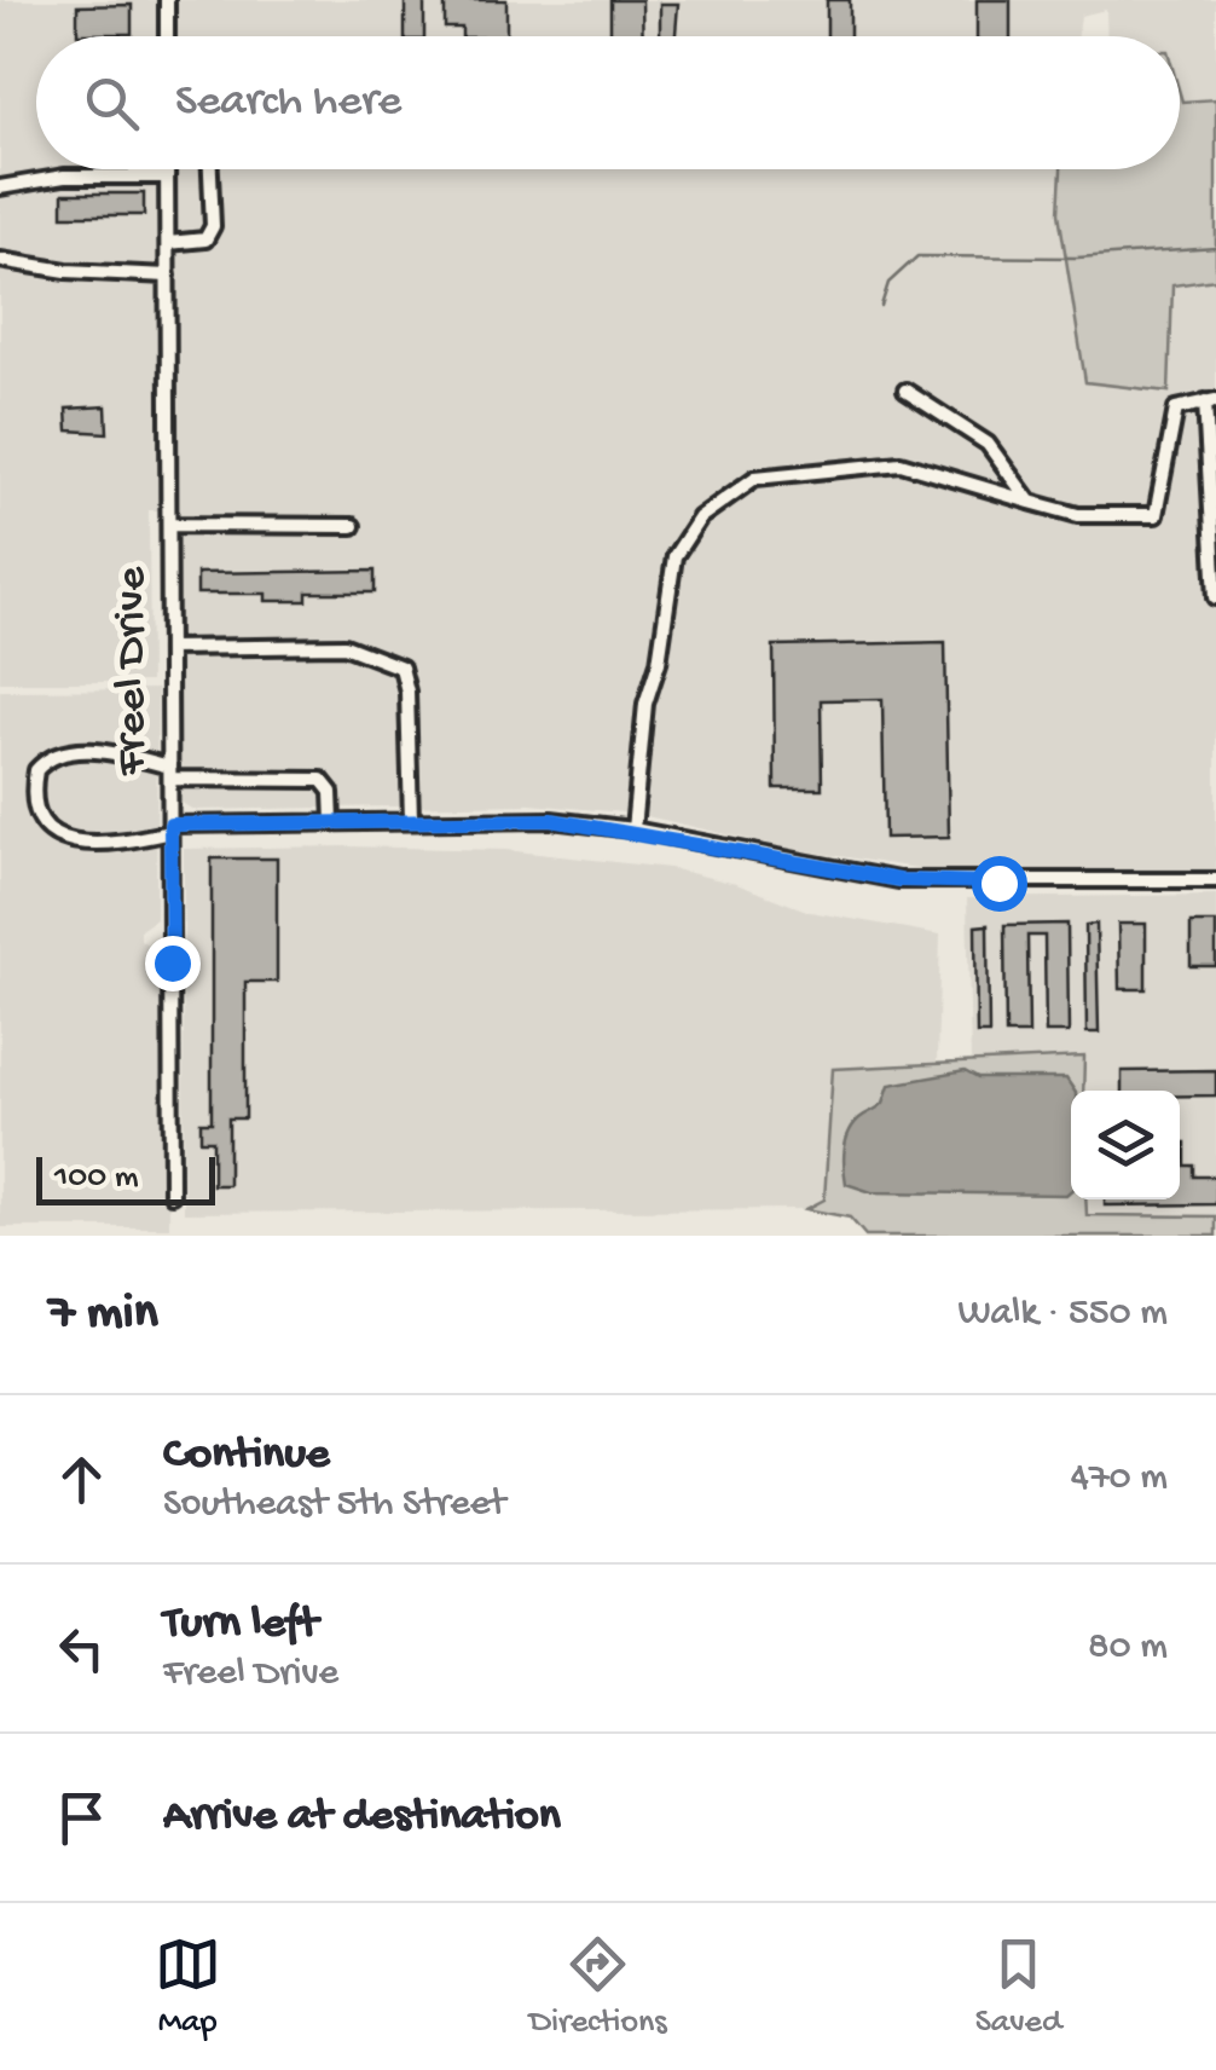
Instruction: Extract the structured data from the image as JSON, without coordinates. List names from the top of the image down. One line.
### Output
{"streets":{"street":["Freel Drive"]},"scale_bar":"100 m","page":{"search":"Search here","scale":"100 m","heading":["7 min","Walk · 550 m"],"list":[["Continue","Southeast 5th Street","470 m"],["Turn left","Freel Drive","80 m"],"Arrive at destination"],"nav":["Map","Directions","Saved"]}}
